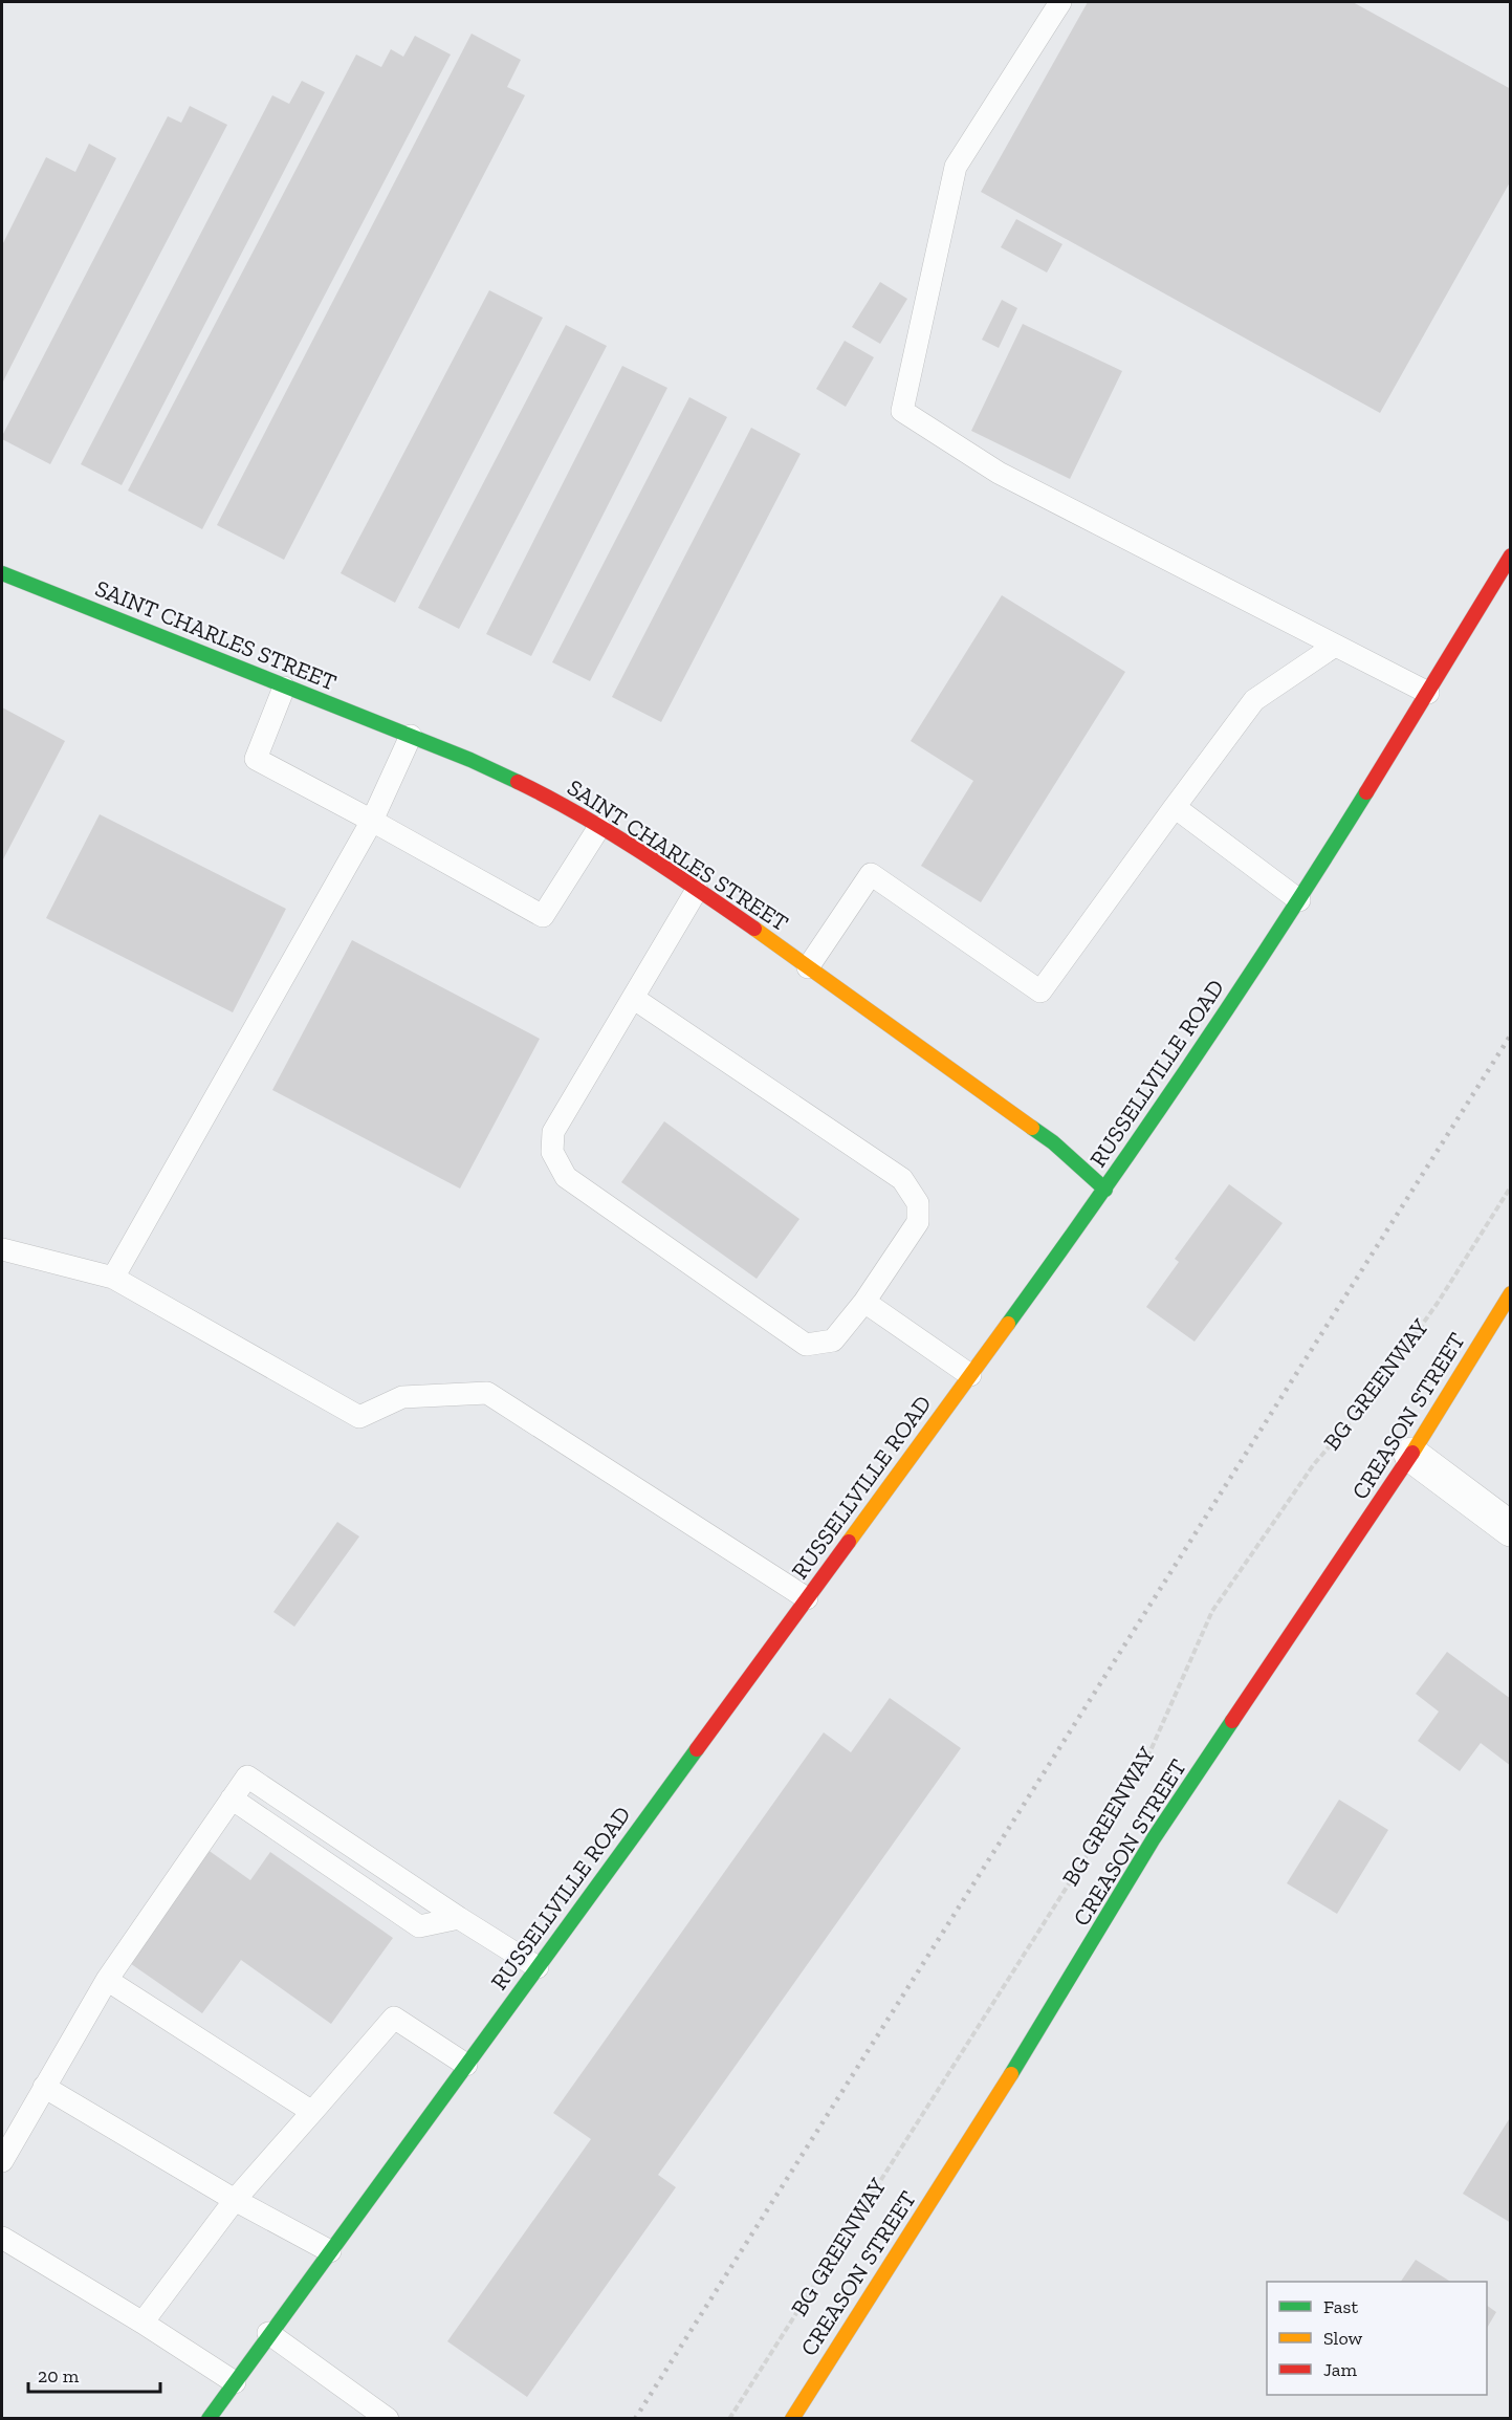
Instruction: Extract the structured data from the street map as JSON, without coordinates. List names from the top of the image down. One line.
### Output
{"streets":{"street":["SAINT CHARLES STREET","RUSSELLVILLE ROAD","CREASON STREET"],"path":["BG GREENWAY"]},"crossings":[["SAINT CHARLES STREET","RUSSELLVILLE ROAD"]],"legend":["Fast","Slow","Jam"],"scale_bar":"20 m"}
